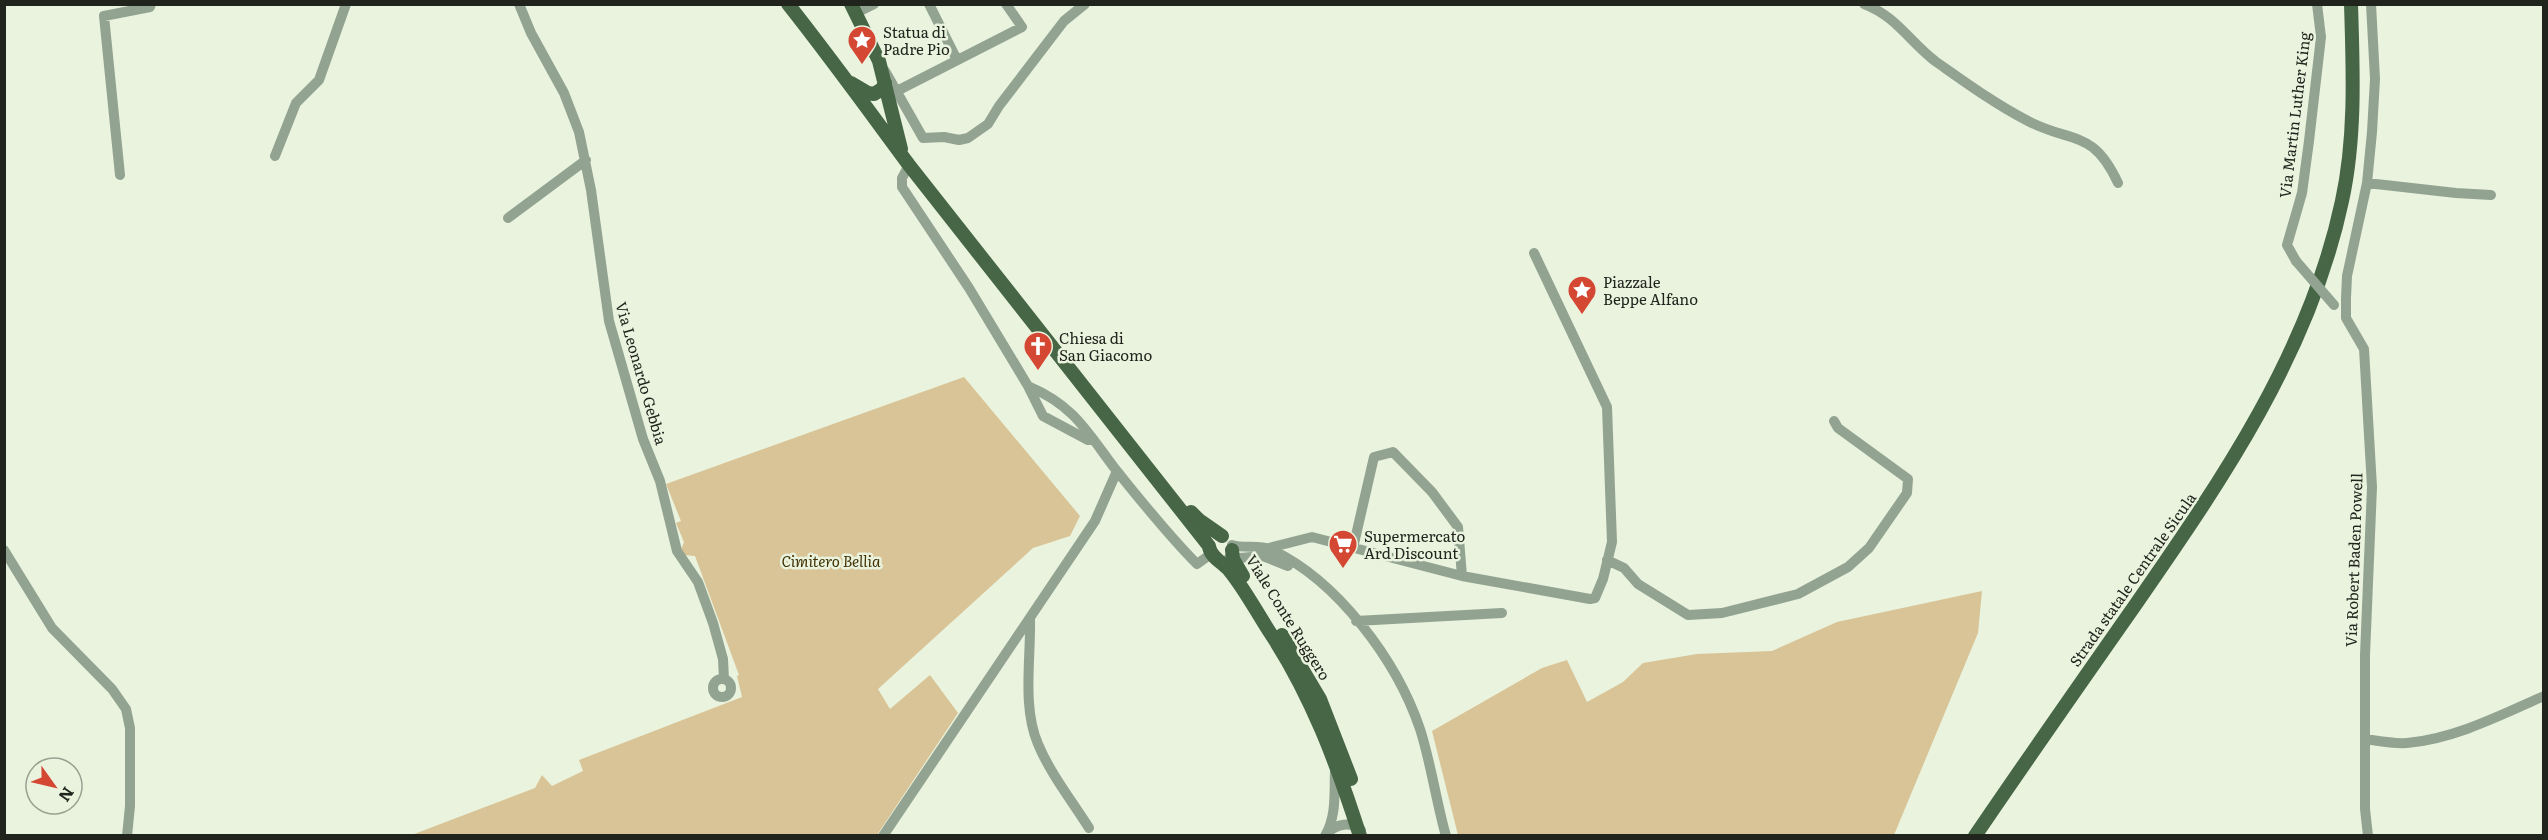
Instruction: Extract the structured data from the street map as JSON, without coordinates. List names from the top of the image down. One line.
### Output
{"streets":{"main road":["Strada statale Centrale Sicula","Viale Conte Ruggero"],"street":["Via Martin Luther King","Via Leonardo Gebbia","Via Robert Baden Powell"]},"crossings":[["Via Martin Luther King","Via Robert Baden Powell"]],"parks":["Cimitero Bellia"],"places":{"place":["Statua di Padre Pio","Piazzale Beppe Alfano"],"church":["Chiesa di San Giacomo"],"supermarket":["Supermercato Ard Discount"]},"north":"bottom right"}
